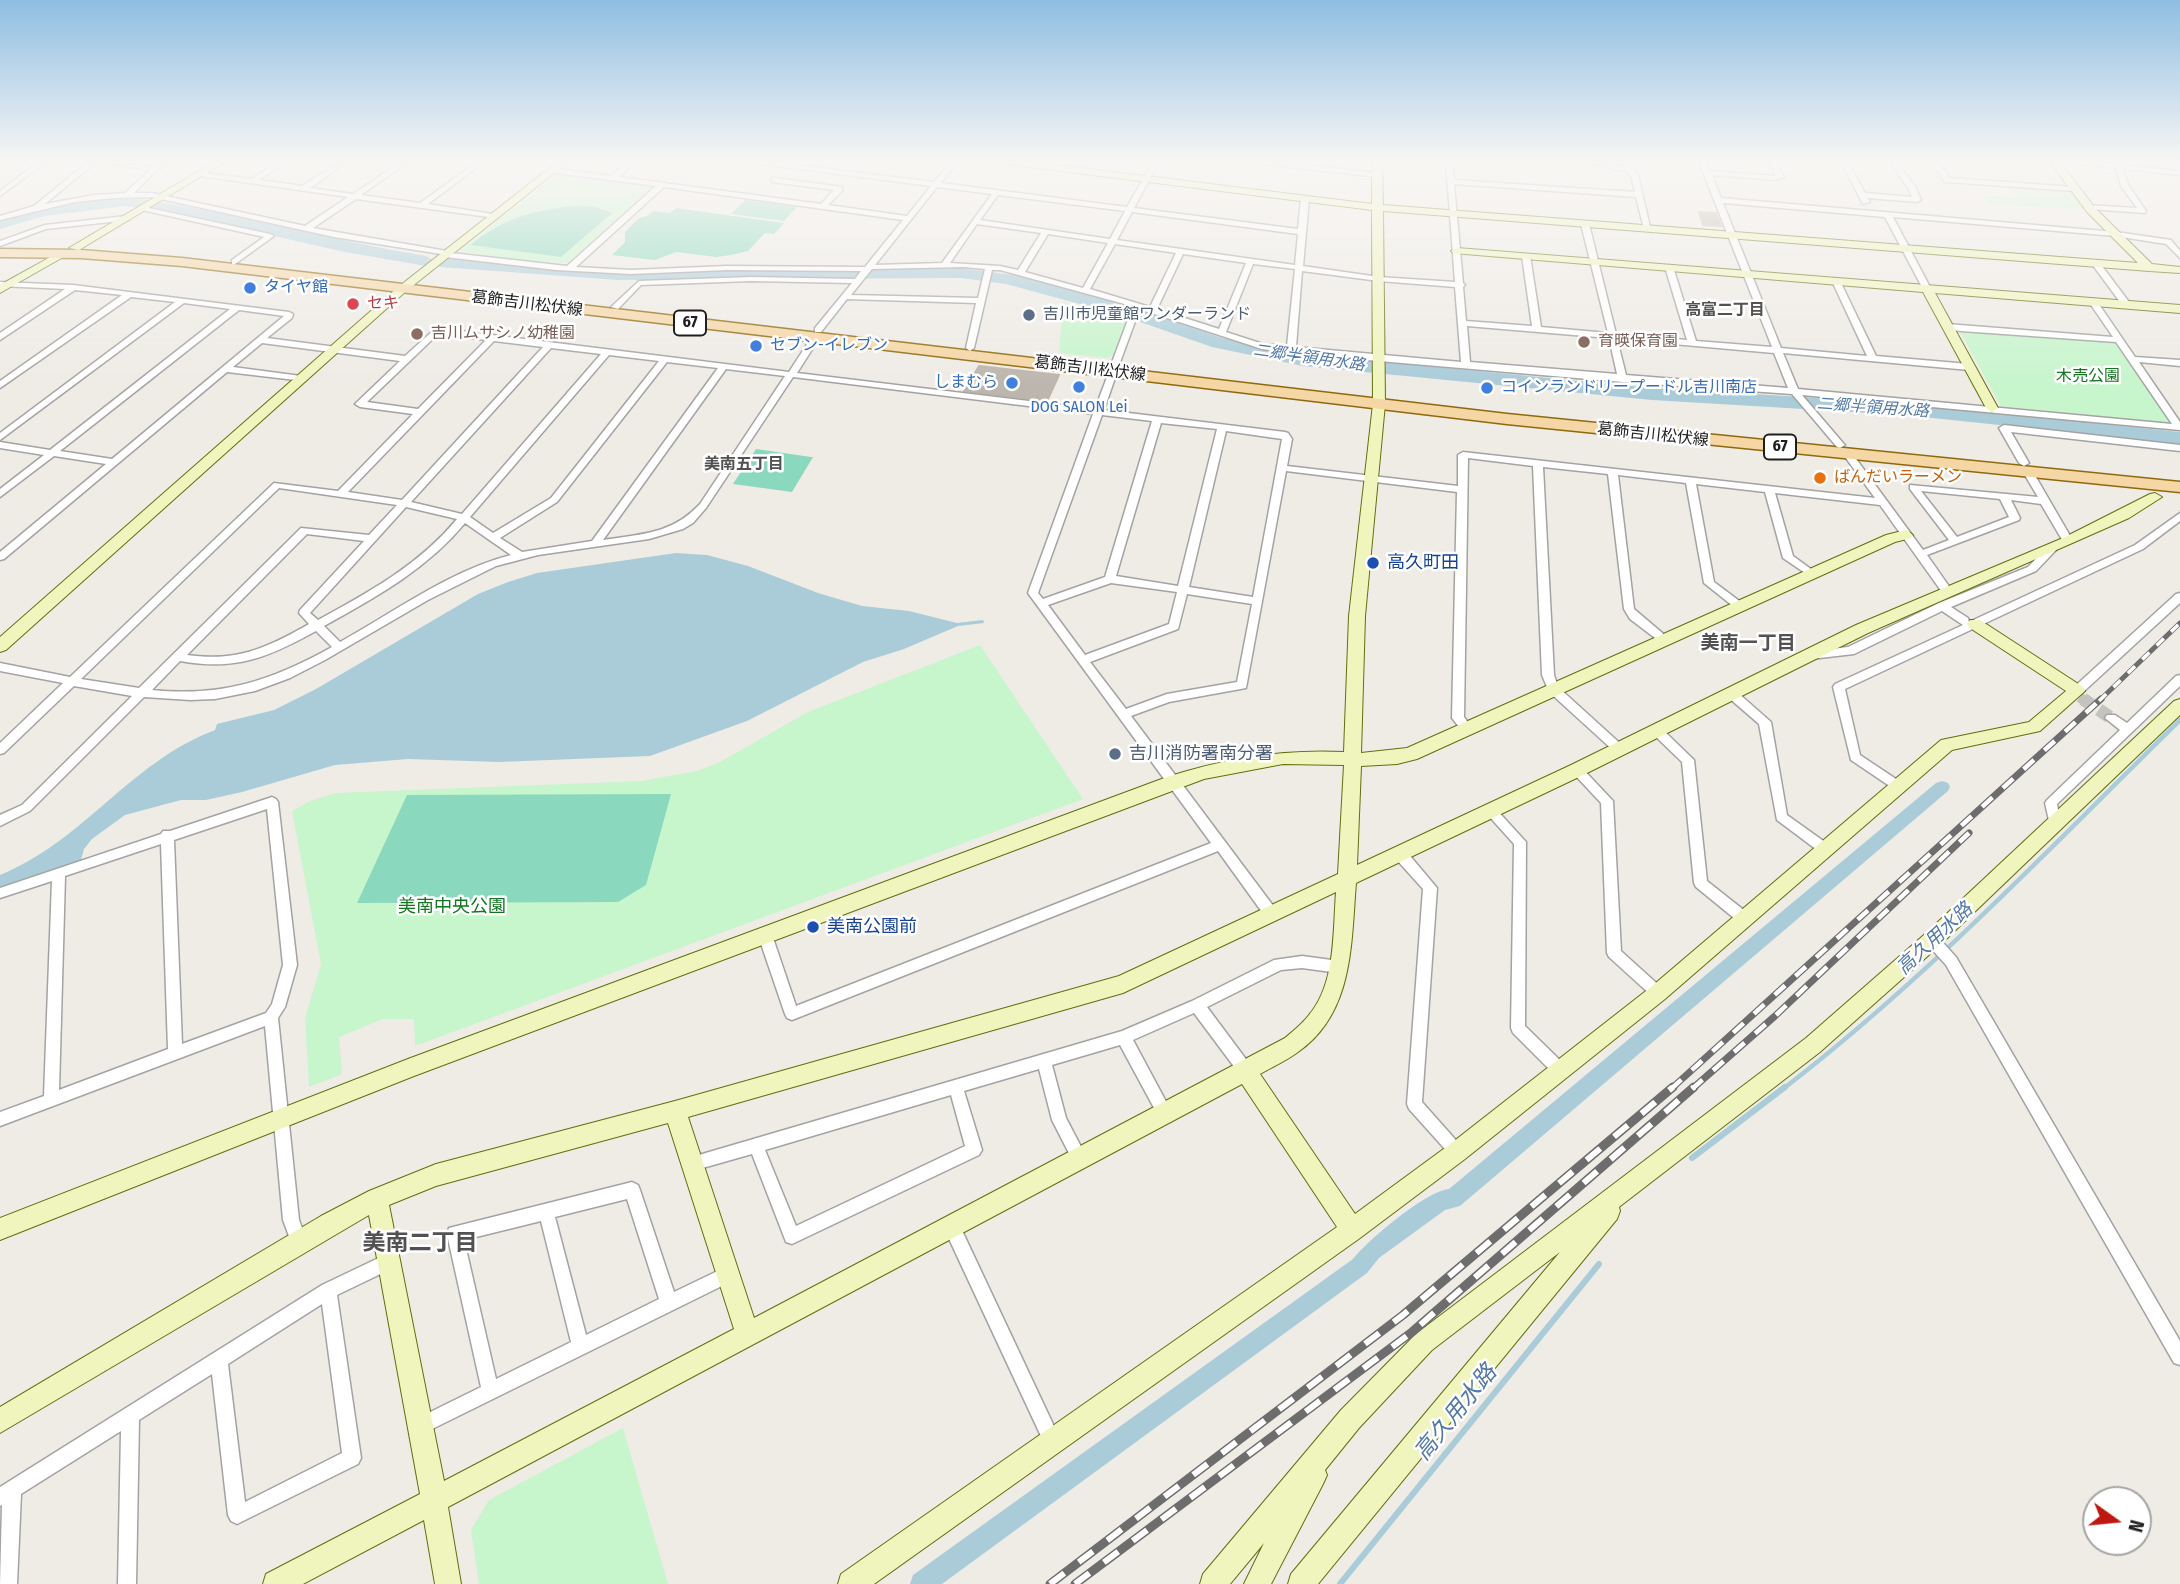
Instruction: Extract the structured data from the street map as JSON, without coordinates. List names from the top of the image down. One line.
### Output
{"streets":{"main road":["葛飾吉川松伏線","67"]},"districts":["高富二丁目","美南五丁目","美南一丁目","美南二丁目"],"water":["二郷半領用水路","高久用水路"],"parks":["木売公園","美南中央公園"],"places":["タイヤ館","セキ","吉川市児童館ワンダーランド","吉川ムサシノ幼稚園","育暎保育園","セブン-イレブン","しまむら","DOG SALON Lei","コインランドリープードル吉川南店","ばんだいラーメン","高久町田","吉川消防署南分署","美南公園前"],"north":"right"}
